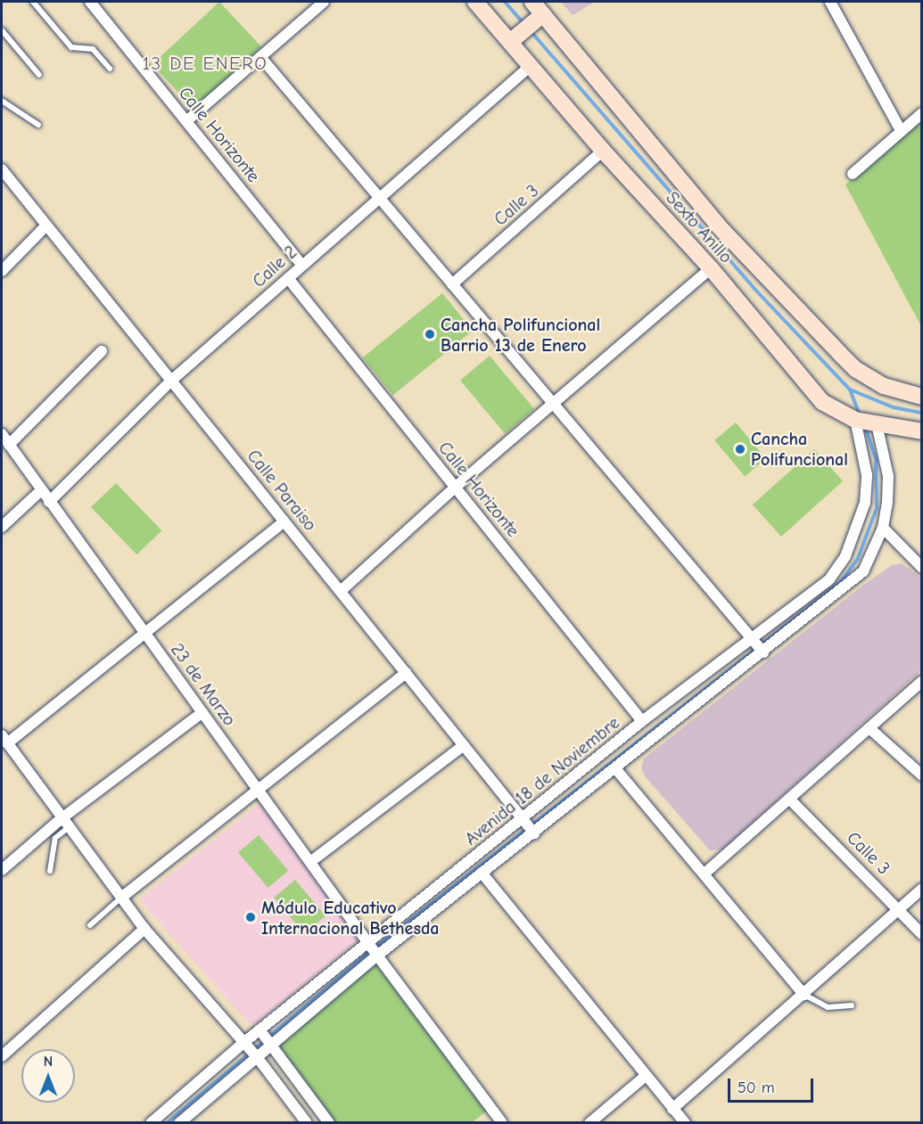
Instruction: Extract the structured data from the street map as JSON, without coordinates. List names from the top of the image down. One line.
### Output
{"streets":{"main road":["Sexto Anillo"],"street":["Calle Horizonte","Calle 3","Calle 2","Calle Paraiso","23 de Marzo","Avenida 18 de Noviembre"]},"crossings":[["Calle Horizonte","Calle 2"],["Calle Horizonte","Avenida 18 de Noviembre"],["Calle 3","Sexto Anillo"],["Sexto Anillo","Calle 2"],["Sexto Anillo","Avenida 18 de Noviembre"],["Calle 2","Calle Paraiso"],["Calle 2","23 de Marzo"],["Calle Paraiso","Avenida 18 de Noviembre"],["23 de Marzo","Avenida 18 de Noviembre"]],"districts":["13 DE ENERO"],"places":["Cancha Polifuncional Barrio 13 de Enero","Cancha Polifuncional","Módulo Educativo Internacional Bethesda"],"scale_bar":"50 m","north":"top"}
